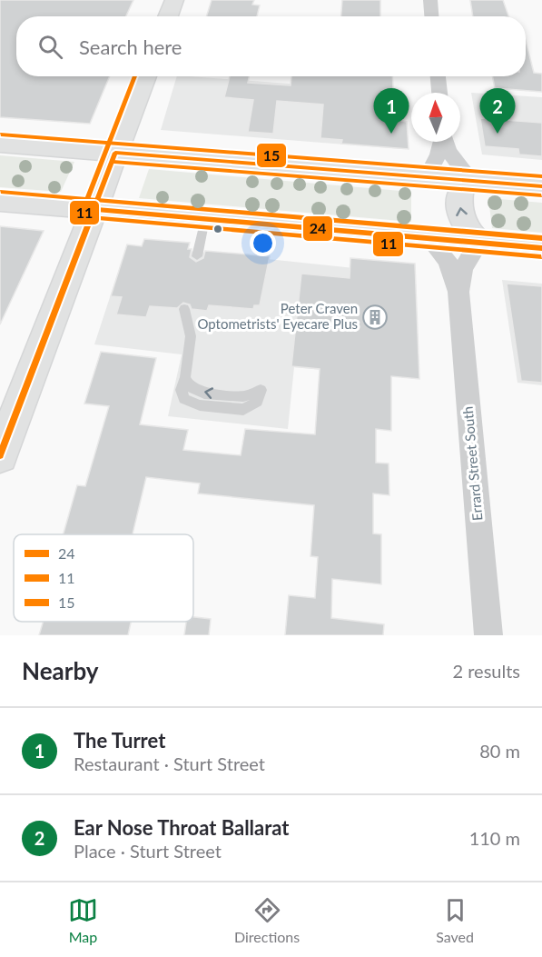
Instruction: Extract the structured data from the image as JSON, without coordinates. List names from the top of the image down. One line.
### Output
{"streets":{"street":["Errard Street South"]},"places":{"building":["Peter Craven Optometrists' Eyecare Plus"]},"lines":["transit line 11","transit line 15","transit line 24"],"legend":["24","11","15"],"north":"top","page":{"search":"Search here","pins":["1","2"],"heading":["Nearby","2 results"],"list":[{"mark":"1","name":"The Turret","note":"Restaurant · Sturt Street","value":"80 m"},{"mark":"2","name":"Ear Nose Throat Ballarat","note":"Place · Sturt Street","value":"110 m"}],"nav":["Map","Directions","Saved"]}}
